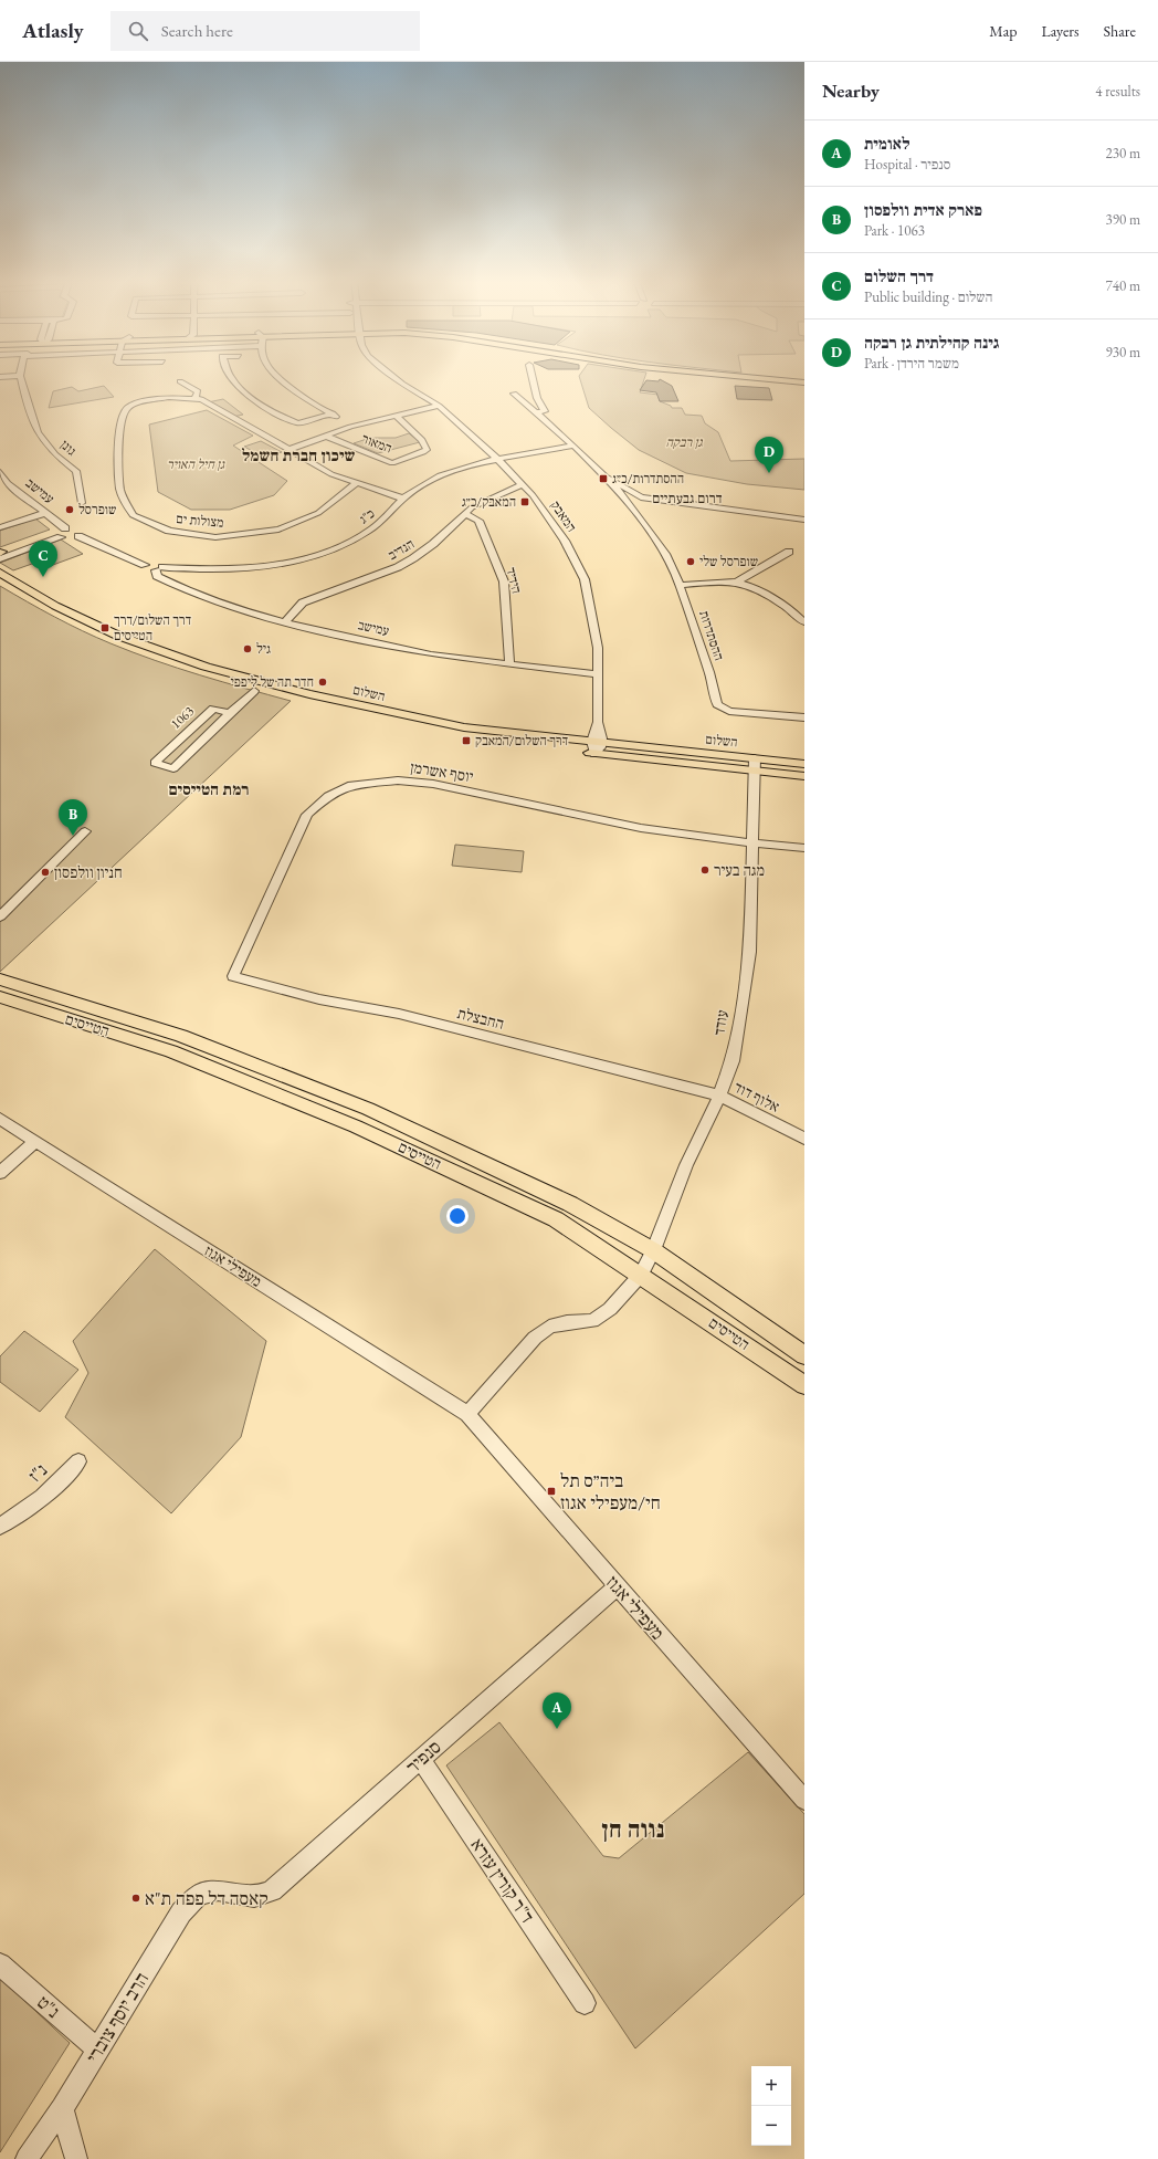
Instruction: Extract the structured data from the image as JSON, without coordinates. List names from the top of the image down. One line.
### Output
{"streets":{"main road":["השלום","הטייסים"],"street":["המאור","גונן","עמישב","כ\"ג","המאבק","מצולות ים","הנדיב","הידיד","ההסתדרות","1063","יוסף אשרמן","החבצלת","עודד","אלוף דוד","מעפילי אגוז","נ\"ז","סנפיר","ד\"ר קורין עזרא","נ\"ט","הרב יוסף צוברי"]},"crossings":[["עמישב","כ\"ג"],["עמישב","המאבק"],["עמישב","הנדיב"],["עמישב","הידיד"],["כ\"ג","המאבק"],["כ\"ג","מצולות ים"],["כ\"ג","ההסתדרות"],["המאבק","הנדיב"],["המאבק","השלום"],["הנדיב","הידיד"],["השלום","עודד"],["יוסף אשרמן","החבצלת"],["יוסף אשרמן","עודד"],["החבצלת","עודד"],["החבצלת","אלוף דוד"],["עודד","הטייסים"],["עודד","אלוף דוד"],["מעפילי אגוז","סנפיר"],["סנפיר","ד\"ר קורין עזרא"],["סנפיר","הרב יוסף צוברי"],["נ\"ט","הרב יוסף צוברי"]],"districts":["שיכון חברת חשמל","דרום גבעתיים","רמת הטייסים","נווה חן"],"parks":["גן רבקה","גן חיל האויר"],"places":{"transit":["ההסתדרות/כ״ג","המאבק/כ״ג","דרך השלום/דרך הטייסים","דרך השלום/המאבק","ביה״ס תל חי/מעפילי אגוז"],"other":["שופרסל","שופרסל שלי","גיל","חדר תה של ליפפי","מגה בעיר","חניון וולפסון","קאסה דל פפה ת\"א"]},"page":{"header":"Atlasly","search":"Search here","nav":["Map","Layers","Share"],"heading":["Nearby","4 results"],"list":[{"mark":"A","name":"לאומית","note":"Hospital · סנפיר","value":"230 m"},{"mark":"B","name":"פארק אדית וולפסון","note":"Park · 1063","value":"390 m"},{"mark":"C","name":"דרך השלום","note":"Public building · השלום","value":"740 m"},{"mark":"D","name":"גינה קהילתית גן רבקה","note":"Park · משמר הירדן","value":"930 m"}],"pins":["D","C","B","A"],"map_buttons":["+","−"]}}
